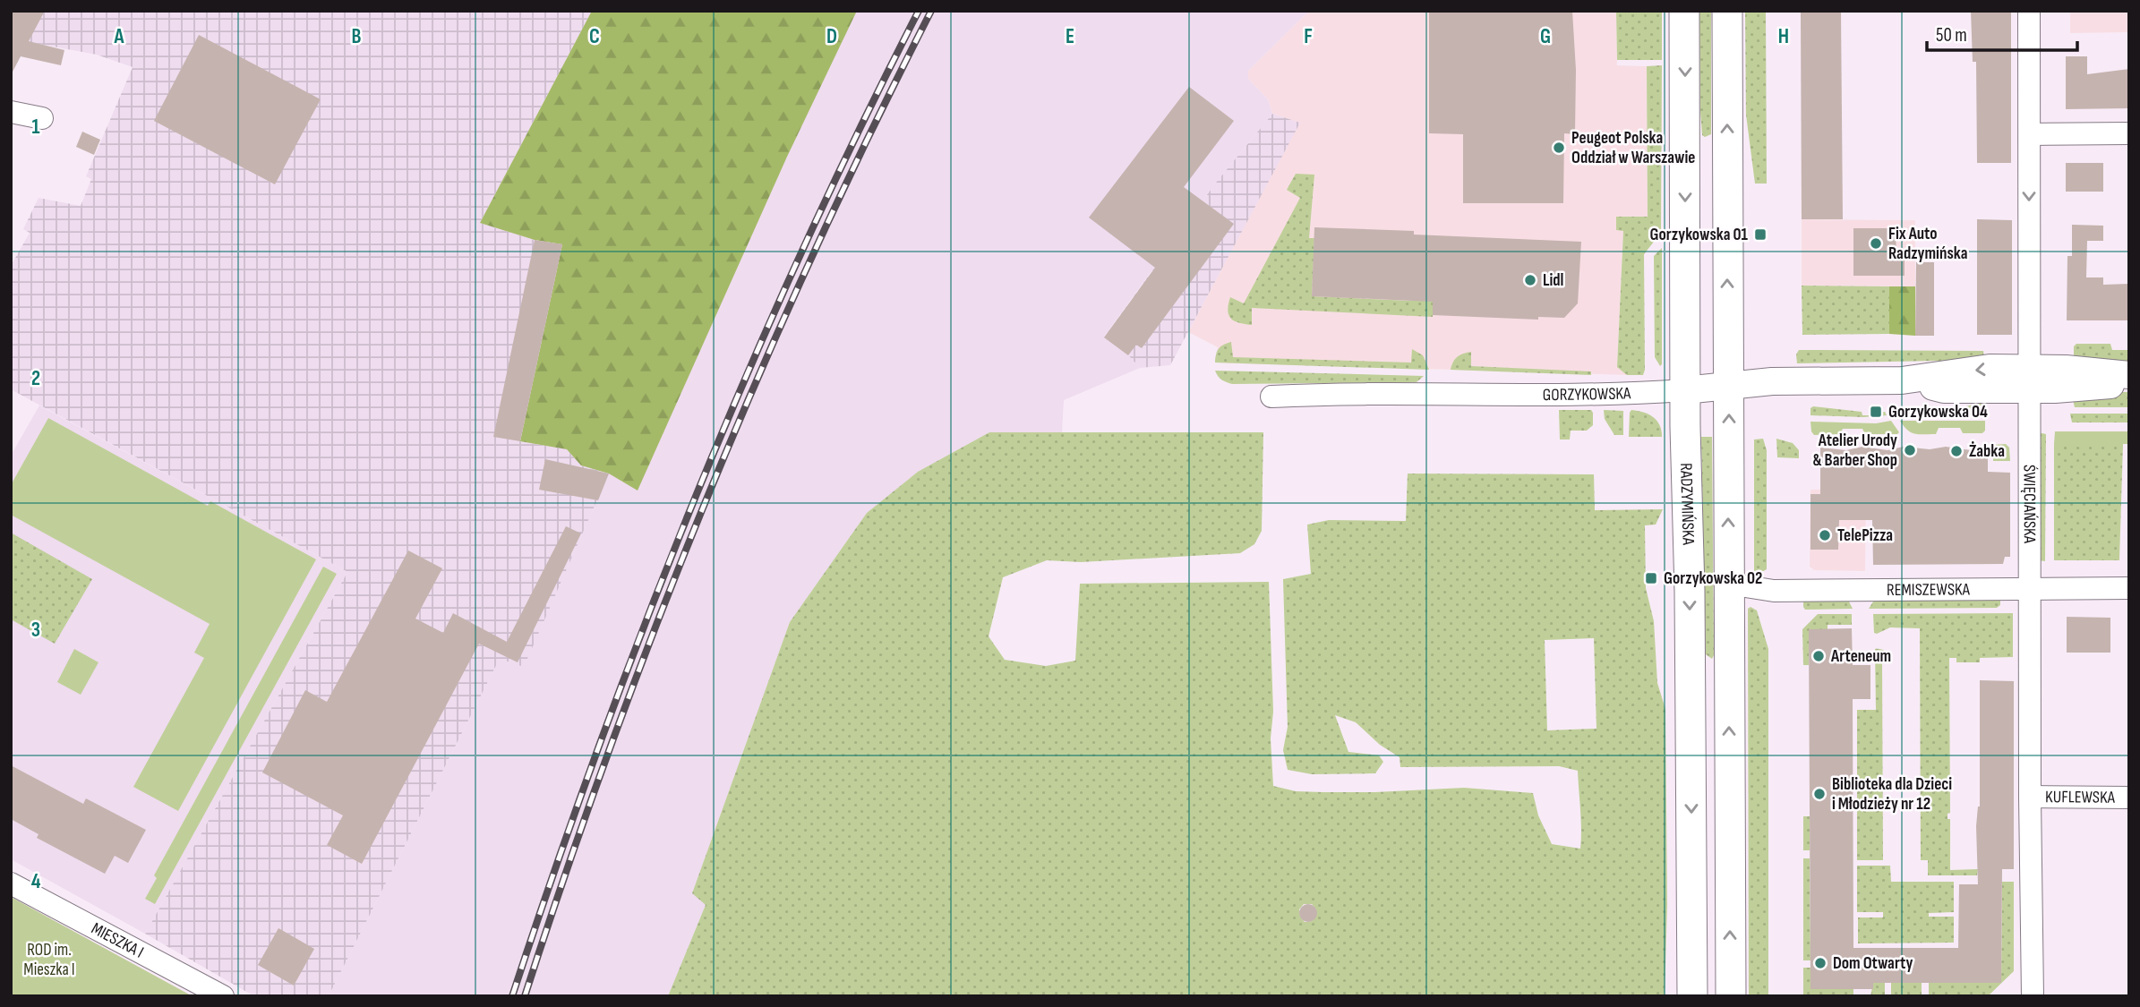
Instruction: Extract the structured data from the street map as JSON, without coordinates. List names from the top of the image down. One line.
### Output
{"streets":{"main road":["RADZYMIŃSKA"],"street":["GORZYKOWSKA","ŚWIĘCIAŃSKA","REMISZEWSKA","KUFLEWSKA","MIESZKA I"]},"crossings":[["GORZYKOWSKA","ŚWIĘCIAŃSKA"],["GORZYKOWSKA","RADZYMIŃSKA"],["ŚWIĘCIAŃSKA","REMISZEWSKA"],["ŚWIĘCIAŃSKA","KUFLEWSKA"]],"parks":["ROD im. Mieszka I"],"places":{"other":["Peugeot Polska Oddział w Warszawie","Fix Auto Radzymińska","Lidl","Atelier Urody & Barber Shop","Żabka","TelePizza","Arteneum","Biblioteka dla Dzieci i Młodzieży nr 12","Dom Otwarty"],"transit":["Gorzykowska 01","Gorzykowska 04","Gorzykowska 02"]},"scale_bar":"50 m","grid":{"columns":["A","B","C","D","E","F","G","H"],"rows":["1","2","3","4"]}}
